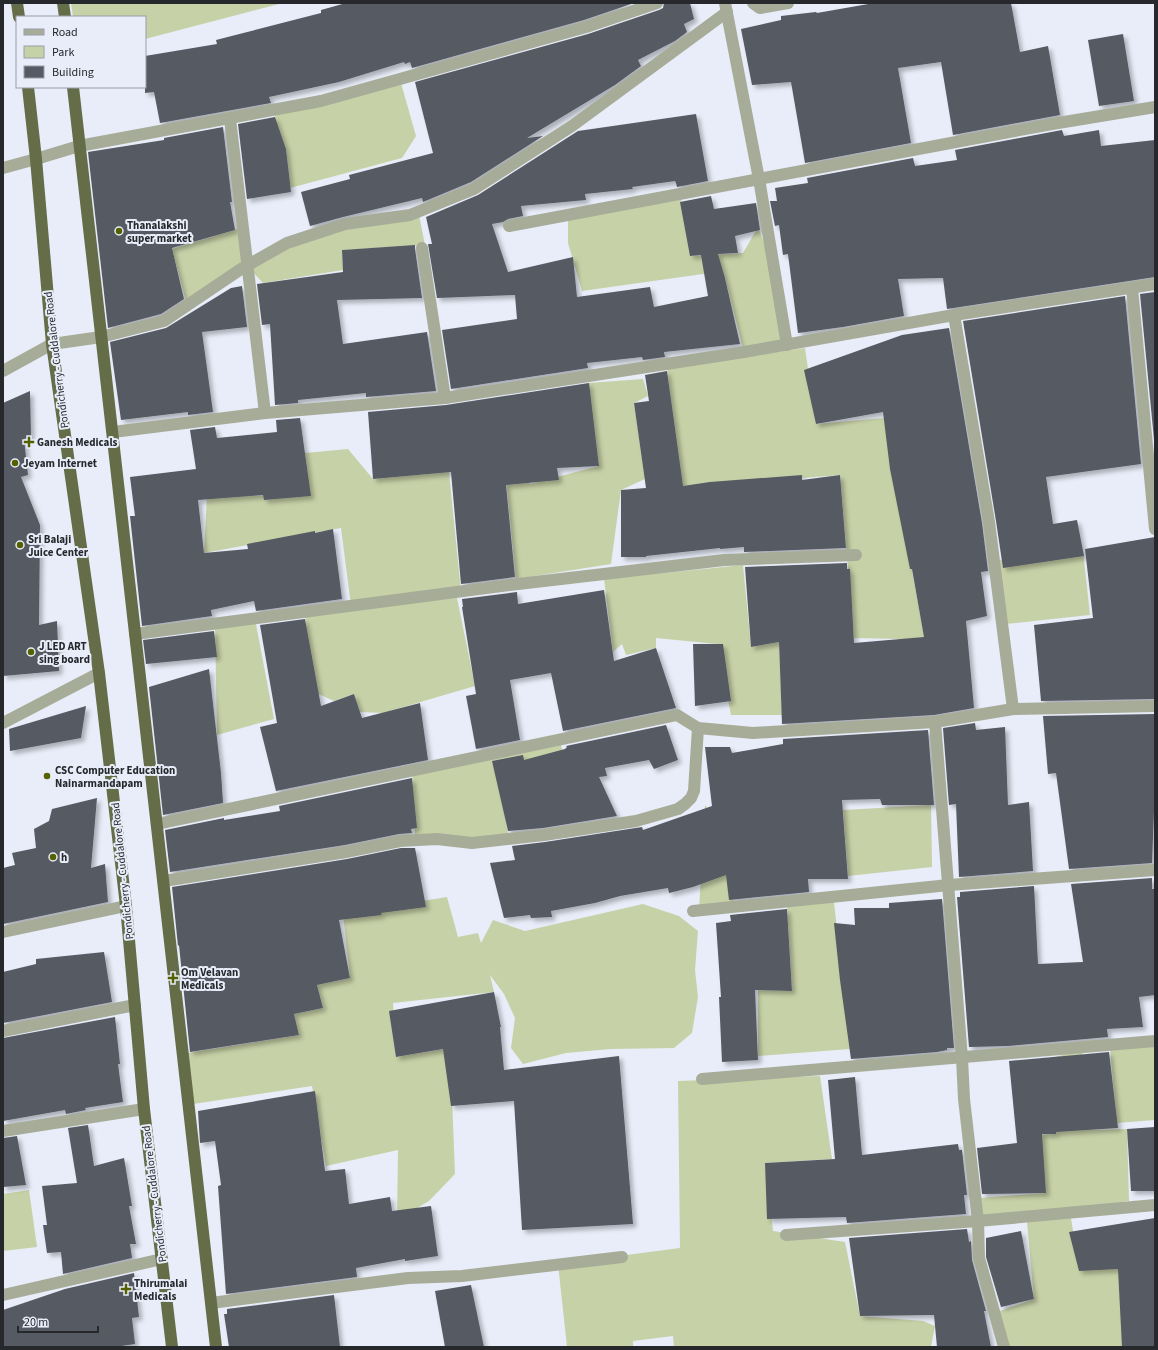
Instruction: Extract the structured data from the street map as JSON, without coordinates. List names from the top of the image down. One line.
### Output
{"streets":{"highway":["Pondicherry - Cuddalore Road"]},"places":{"other":["Thanalakshi super market","Jeyam Internet","Sri Balaji Juice Center","J LED ART sing board","CSC Computer Education Nainarmandapam","h"],"health":["Ganesh Medicals","Om Velavan Medicals","Thirumalai Medicals"]},"legend":["Road","Park","Building"],"scale_bar":"20 m"}
